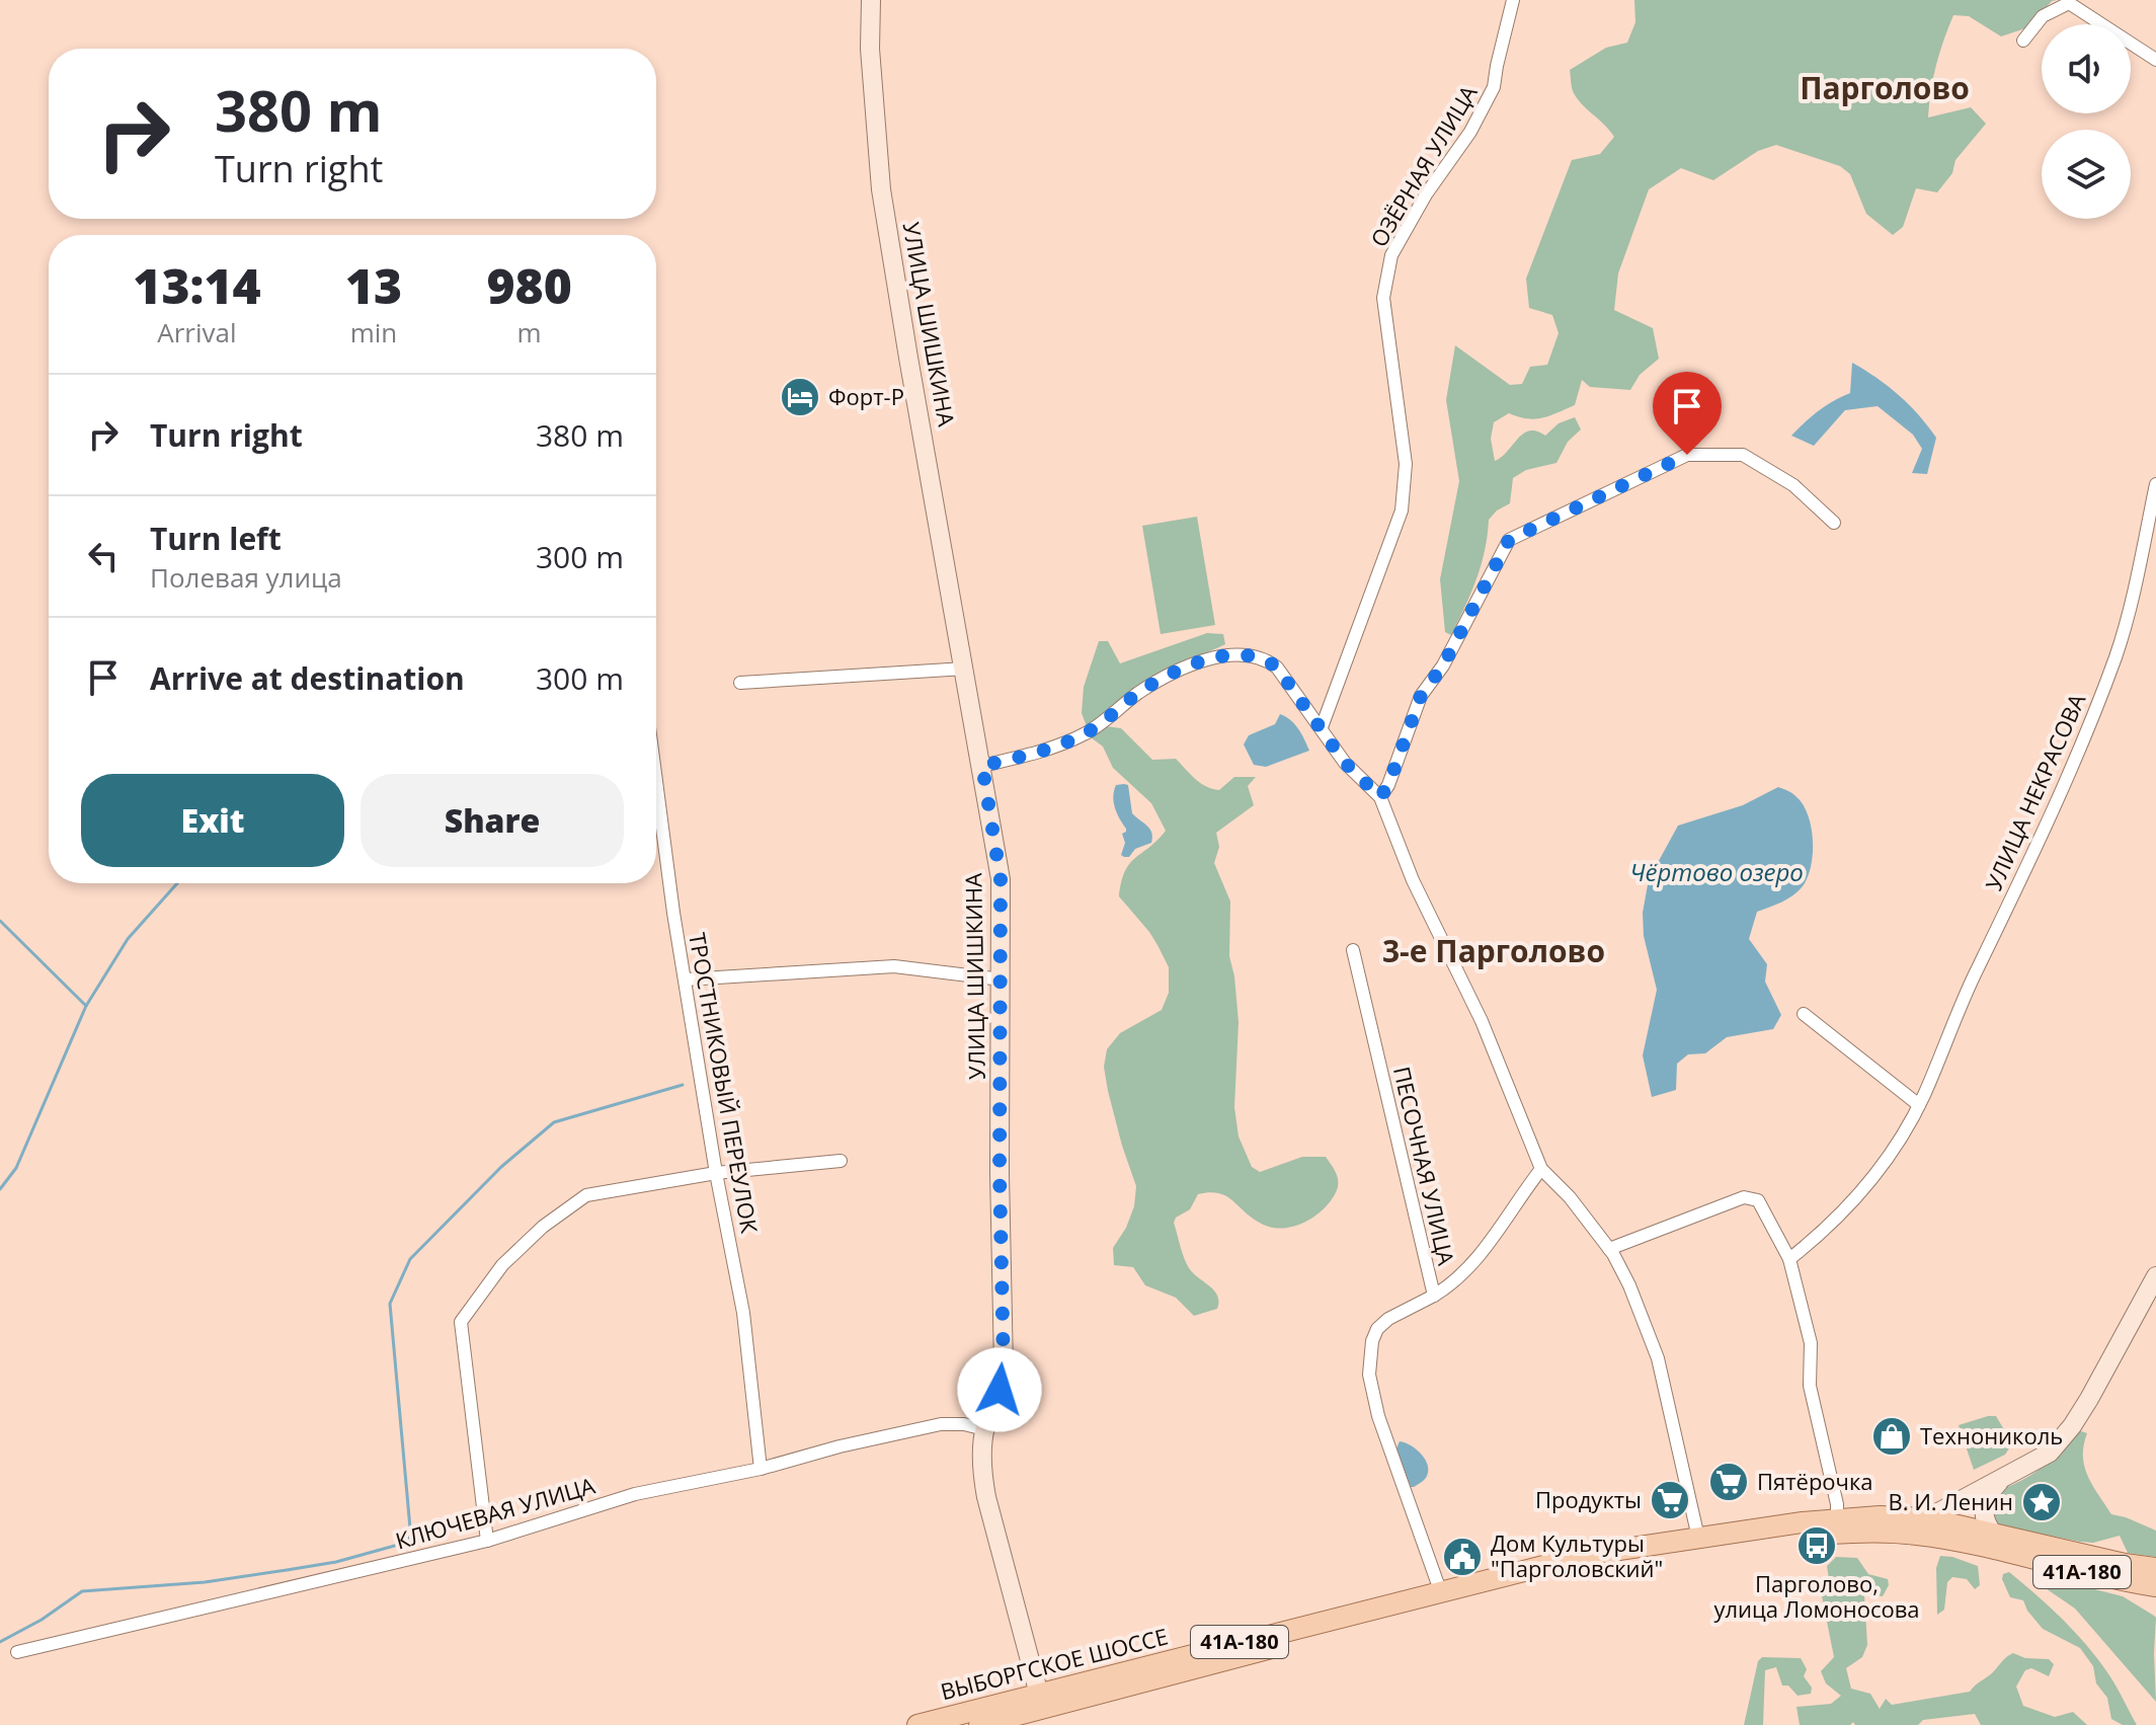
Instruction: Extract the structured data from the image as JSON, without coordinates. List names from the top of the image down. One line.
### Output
{"streets":{"main road":["41А-180","ВЫБОРГСКОЕ ШОССЕ"],"street":["ОЗЁРНАЯ УЛИЦА","УЛИЦА ШИШКИНА","УЛИЦА НЕКРАСОВА","ТРОСТНИКОВЫЙ ПЕРЕУЛОК","ПЕСОЧНАЯ УЛИЦА","КЛЮЧЕВАЯ УЛИЦА"]},"crossings":[["УЛИЦА ШИШКИНА","КЛЮЧЕВАЯ УЛИЦА"],["УЛИЦА ШИШКИНА","ВЫБОРГСКОЕ ШОССЕ"],["ТРОСТНИКОВЫЙ ПЕРЕУЛОК","КЛЮЧЕВАЯ УЛИЦА"],["ПЕСОЧНАЯ УЛИЦА","ВЫБОРГСКОЕ ШОССЕ"]],"districts":["Парголово","3-е Парголово"],"water":["Чёртово озеро"],"places":{"hotel":["Форт-Р"],"shop":["Технониколь"],"supermarket":["Пятёрочка","Продукты"],"place":["В. И. Ленин"],"bus stop":["Парголово, улица Ломоносова"],"public building":["Дом Культуры \"Парголовский\""]},"page":{"turn":["380 m","Turn right"],"eta":["13:14","Arrival","13","min","980","m"],"list":[{"name":"Turn right","value":"380 m"},{"name":"Turn left","note":"Полевая улица","value":"300 m"},{"name":"Arrive at destination","value":"300 m"}],"buttons":["Exit","Share"]}}
